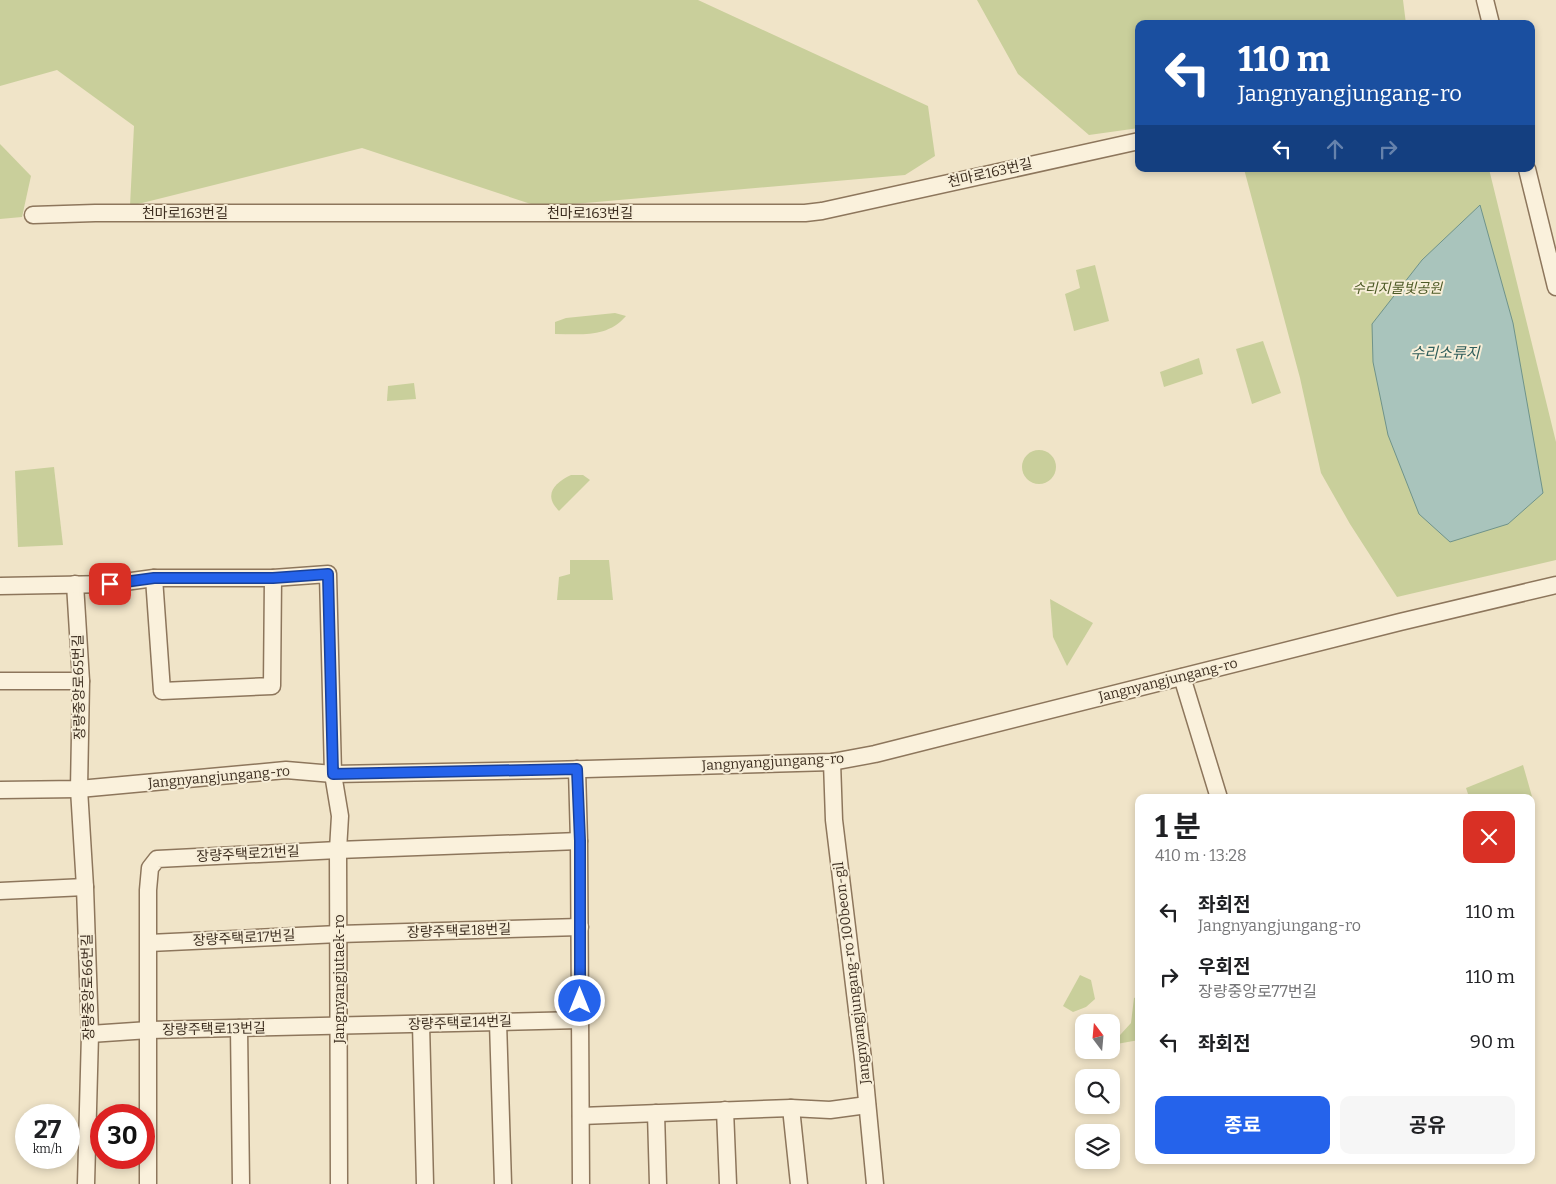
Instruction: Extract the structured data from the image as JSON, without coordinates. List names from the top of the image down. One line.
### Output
{"streets":{"street":["천마로163번길","Jangnyangjungang-ro","장량중앙로65번길","장량주택로21번길","장량주택로18번길","장량주택로17번길","Jangnyangjungang-ro 100beon-gil","Jangnyangjutaek-ro","장량중앙로66번길","장량주택로14번길","장량주택로13번길"]},"crossings":[["Jangnyangjungang-ro","장량중앙로65번길"],["Jangnyangjungang-ro","Jangnyangjungang-ro 100beon-gil"],["Jangnyangjungang-ro","Jangnyangjutaek-ro"],["Jangnyangjungang-ro","장량중앙로66번길"],["장량중앙로65번길","장량중앙로66번길"],["장량주택로21번길","장량주택로17번길"],["장량주택로21번길","Jangnyangjutaek-ro"],["장량주택로18번길","장량주택로17번길"],["장량주택로18번길","Jangnyangjutaek-ro"],["장량주택로17번길","Jangnyangjutaek-ro"],["Jangnyangjutaek-ro","장량주택로14번길"],["Jangnyangjutaek-ro","장량주택로13번길"],["장량중앙로66번길","장량주택로13번길"],["장량주택로14번길","장량주택로13번길"]],"water":["수리소류지"],"parks":["수리지물빛공원"],"north":"top","page":{"turn":["110 m","Jangnyangjungang-ro"],"heading":["1 분","410 m · 13:28"],"list":[{"name":"좌회전","note":"Jangnyangjungang-ro","value":"110 m"},{"name":"우회전","note":"장량중앙로77번길","value":"110 m"},{"name":"좌회전","value":"90 m"}],"buttons":["종료","공유"],"speed":"27 km/h","limit":"30"}}
